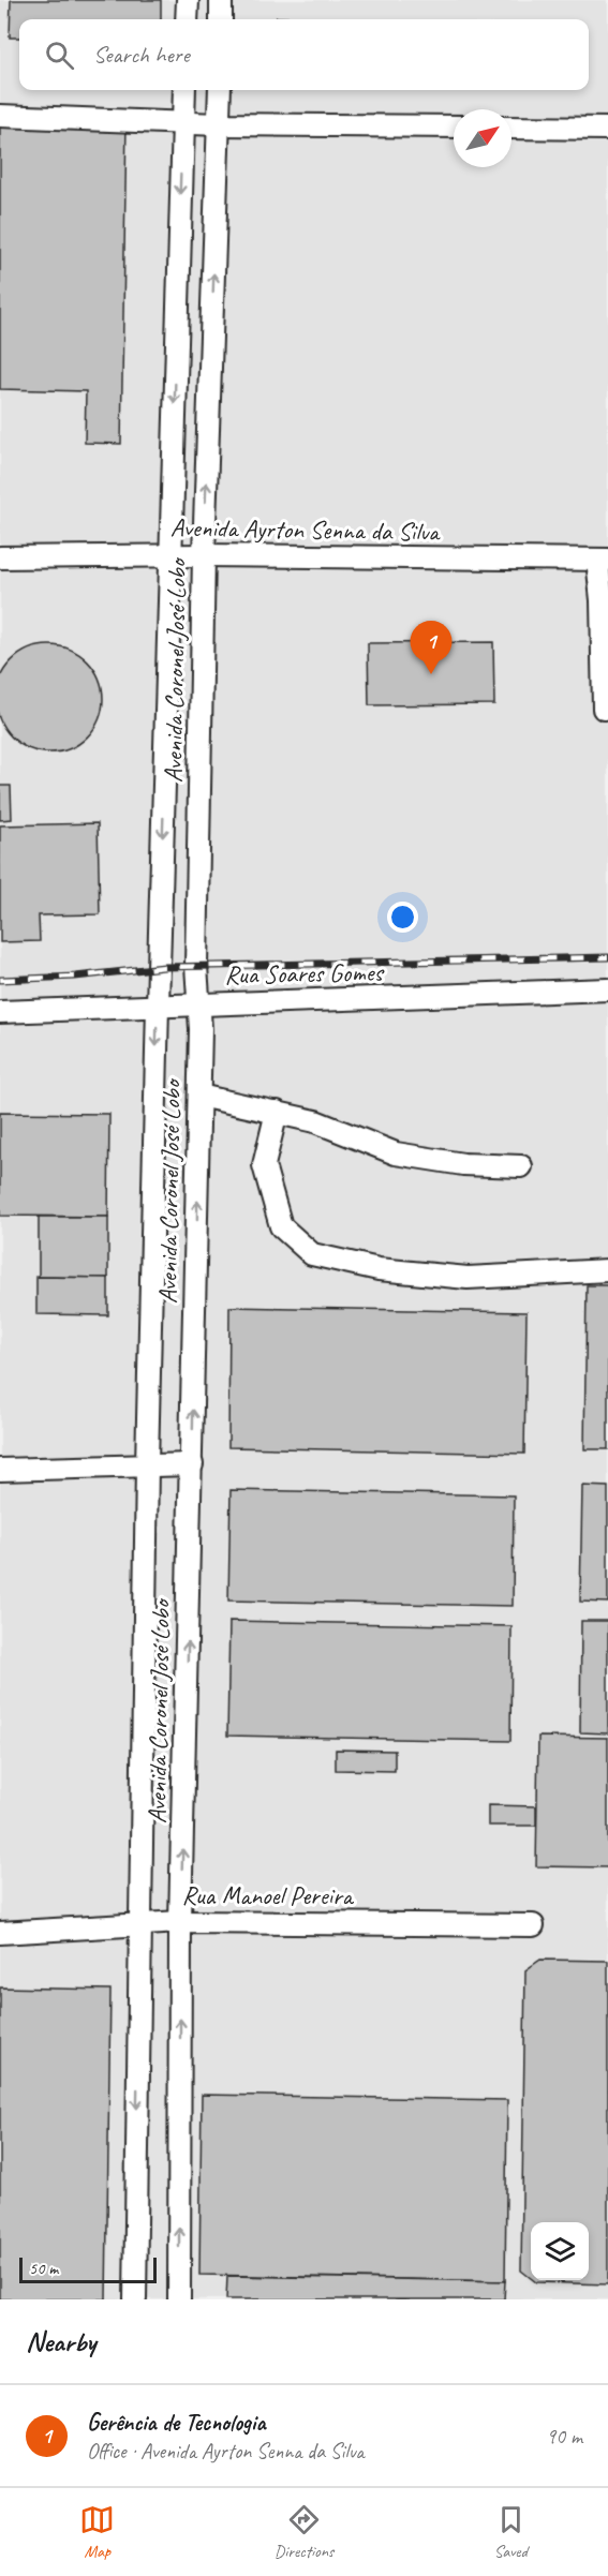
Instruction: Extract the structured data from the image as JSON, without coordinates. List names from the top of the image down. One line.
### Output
{"streets":{"street":["Avenida Ayrton Senna da Silva","Avenida Coronel José Lobo","Rua Soares Gomes","Rua Manoel Pereira"]},"crossings":[["Avenida Ayrton Senna da Silva","Avenida Coronel José Lobo"],["Avenida Coronel José Lobo","Rua Soares Gomes"],["Avenida Coronel José Lobo","Rua Manoel Pereira"]],"scale_bar":"50 m","north":"top right","page":{"search":"Search here","pins":"1","scale":"50 m","heading":"Nearby","list":[{"mark":"1","name":"Gerência de Tecnologia","note":"Office · Avenida Ayrton Senna da Silva","value":"90 m"}],"nav":["Map","Directions","Saved"]}}
